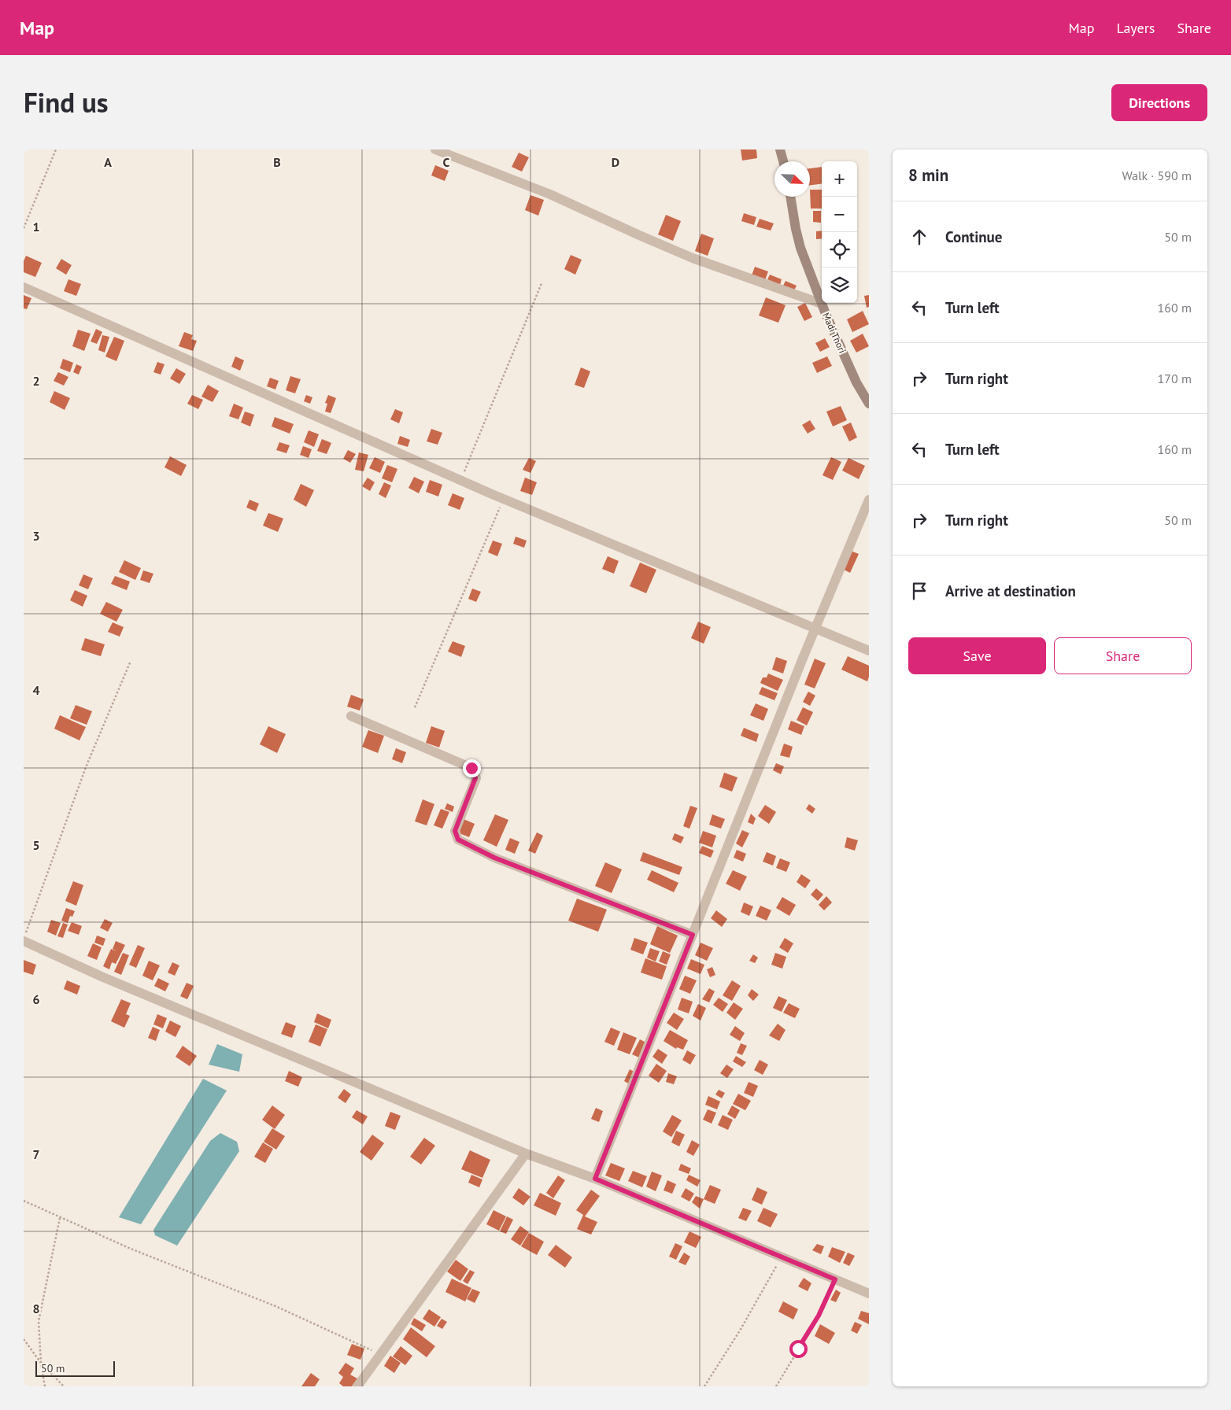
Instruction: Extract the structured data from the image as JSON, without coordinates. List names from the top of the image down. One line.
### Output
{"streets":{"main road":["Madi Thori"]},"scale_bar":"50 m","north":"bottom right","page":{"header":"Map","nav":["Map","Layers","Share"],"title":"Find us","buttons":["Directions",["Save","Share"]],"heading":["8 min","Walk · 590 m"],"map_buttons":["+","−"],"list":[["Continue","50 m"],["Turn left","160 m"],["Turn right","170 m"],["Turn left","160 m"],["Turn right","50 m"],"Arrive at destination"],"scale":"50 m"},"grid":{"columns":["A","B","C","D"],"rows":["1","2","3","4","5","6","7","8"]}}
